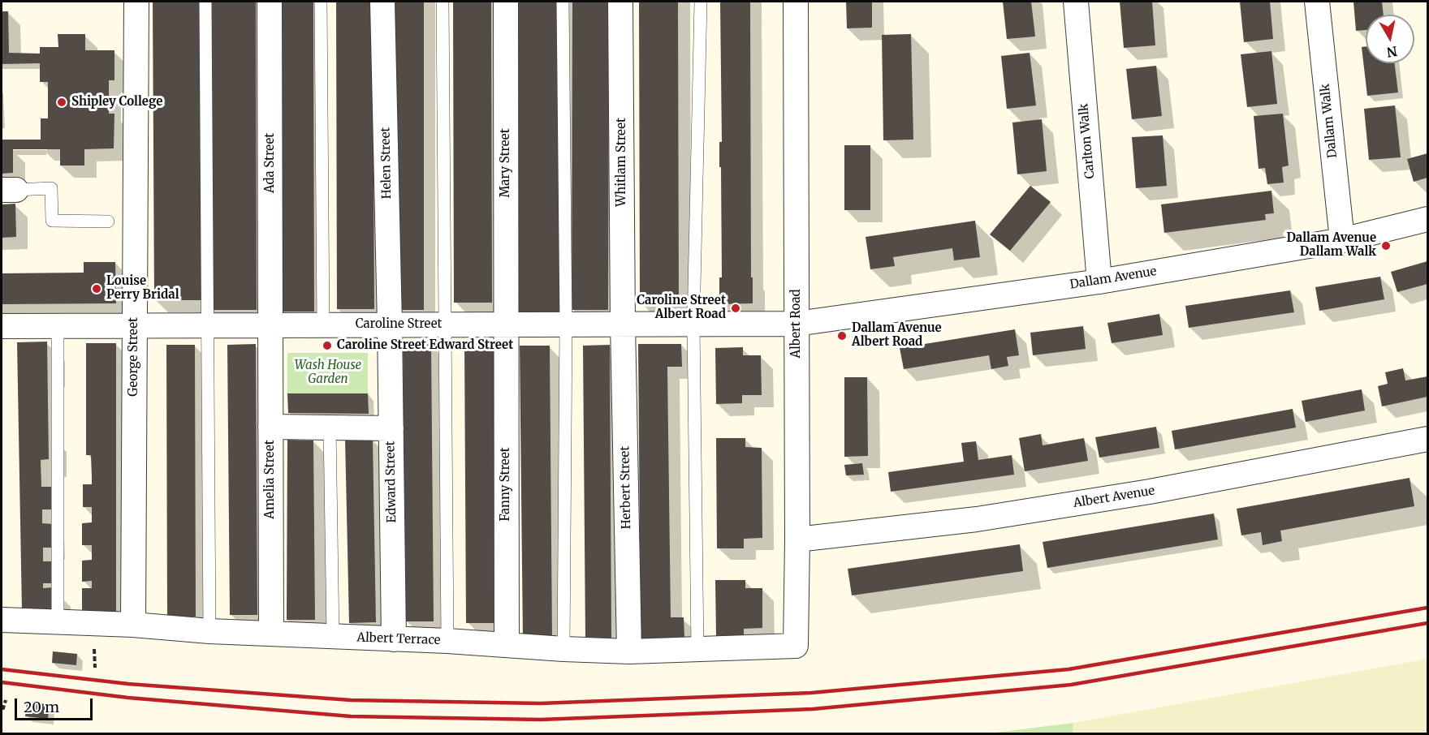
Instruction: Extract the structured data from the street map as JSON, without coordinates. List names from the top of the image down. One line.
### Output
{"streets":{"street":["Dallam Walk","Carlton Walk","Whitlam Street","Ada Street","Helen Street","Mary Street","Dallam Avenue","Albert Road","Caroline Street","George Street","Amelia Street","Edward Street","Fanny Street","Herbert Street","Albert Avenue","Albert Terrace"]},"crossings":[["Dallam Walk","Dallam Avenue"],["Carlton Walk","Dallam Avenue"],["Whitlam Street","Caroline Street"],["Whitlam Street","Herbert Street"],["Ada Street","Caroline Street"],["Ada Street","Amelia Street"],["Helen Street","Caroline Street"],["Helen Street","Edward Street"],["Mary Street","Caroline Street"],["Mary Street","Fanny Street"],["Dallam Avenue","Albert Road"],["Dallam Avenue","Caroline Street"],["Albert Road","Caroline Street"],["Albert Road","Albert Avenue"],["Albert Road","Albert Terrace"],["Caroline Street","George Street"],["Caroline Street","Amelia Street"],["Caroline Street","Edward Street"],["Caroline Street","Fanny Street"],["Caroline Street","Herbert Street"],["George Street","Albert Terrace"],["Amelia Street","Albert Terrace"],["Edward Street","Albert Terrace"],["Fanny Street","Albert Terrace"],["Herbert Street","Albert Terrace"]],"parks":["Wash House Garden"],"places":["Shipley College","Dallam Avenue Dallam Walk","Louise Perry Bridal","Caroline Street Albert Road","Dallam Avenue Albert Road","Caroline Street Edward Street"],"scale_bar":"20 m","north":"bottom"}
